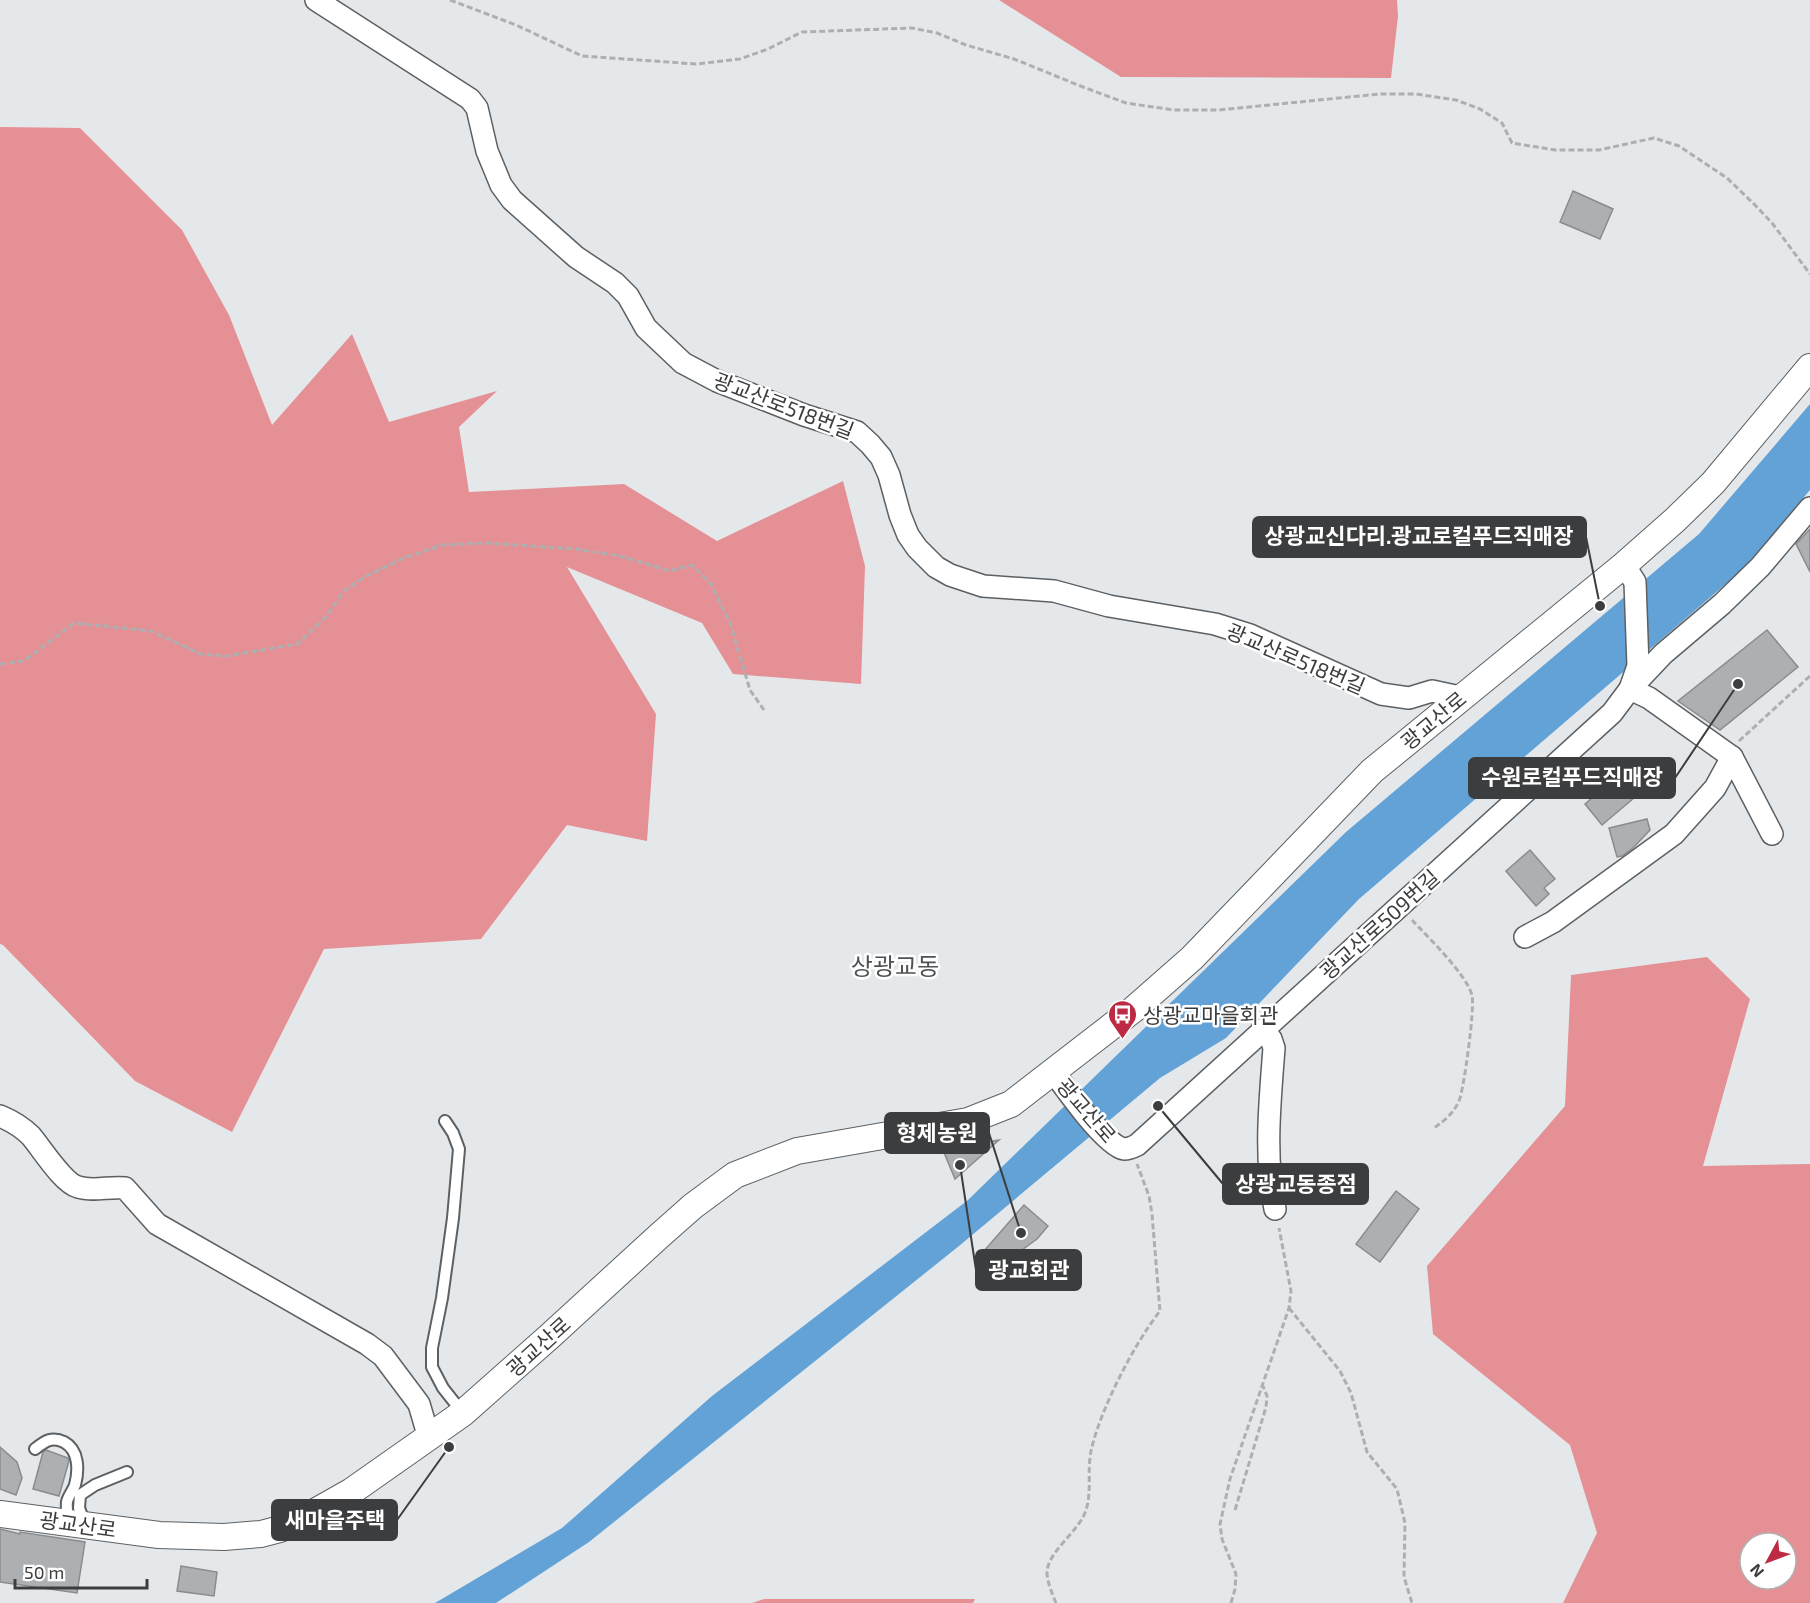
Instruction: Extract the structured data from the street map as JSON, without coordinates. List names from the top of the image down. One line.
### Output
{"streets":{"street":["광교산로518번길","광교산로","광교산로509번길"]},"crossings":[["광교산로518번길","광교산로"],["광교산로","광교산로509번길"]],"districts":["상광교동"],"places":{"other":["상광교신다리.광교로컬푸드직매장","수원로컬푸드직매장","상광교동종점","광교회관","형제농원","새마을주택"],"bus stop":["상광교마을회관"]},"scale_bar":"50 m","north":"bottom left"}
